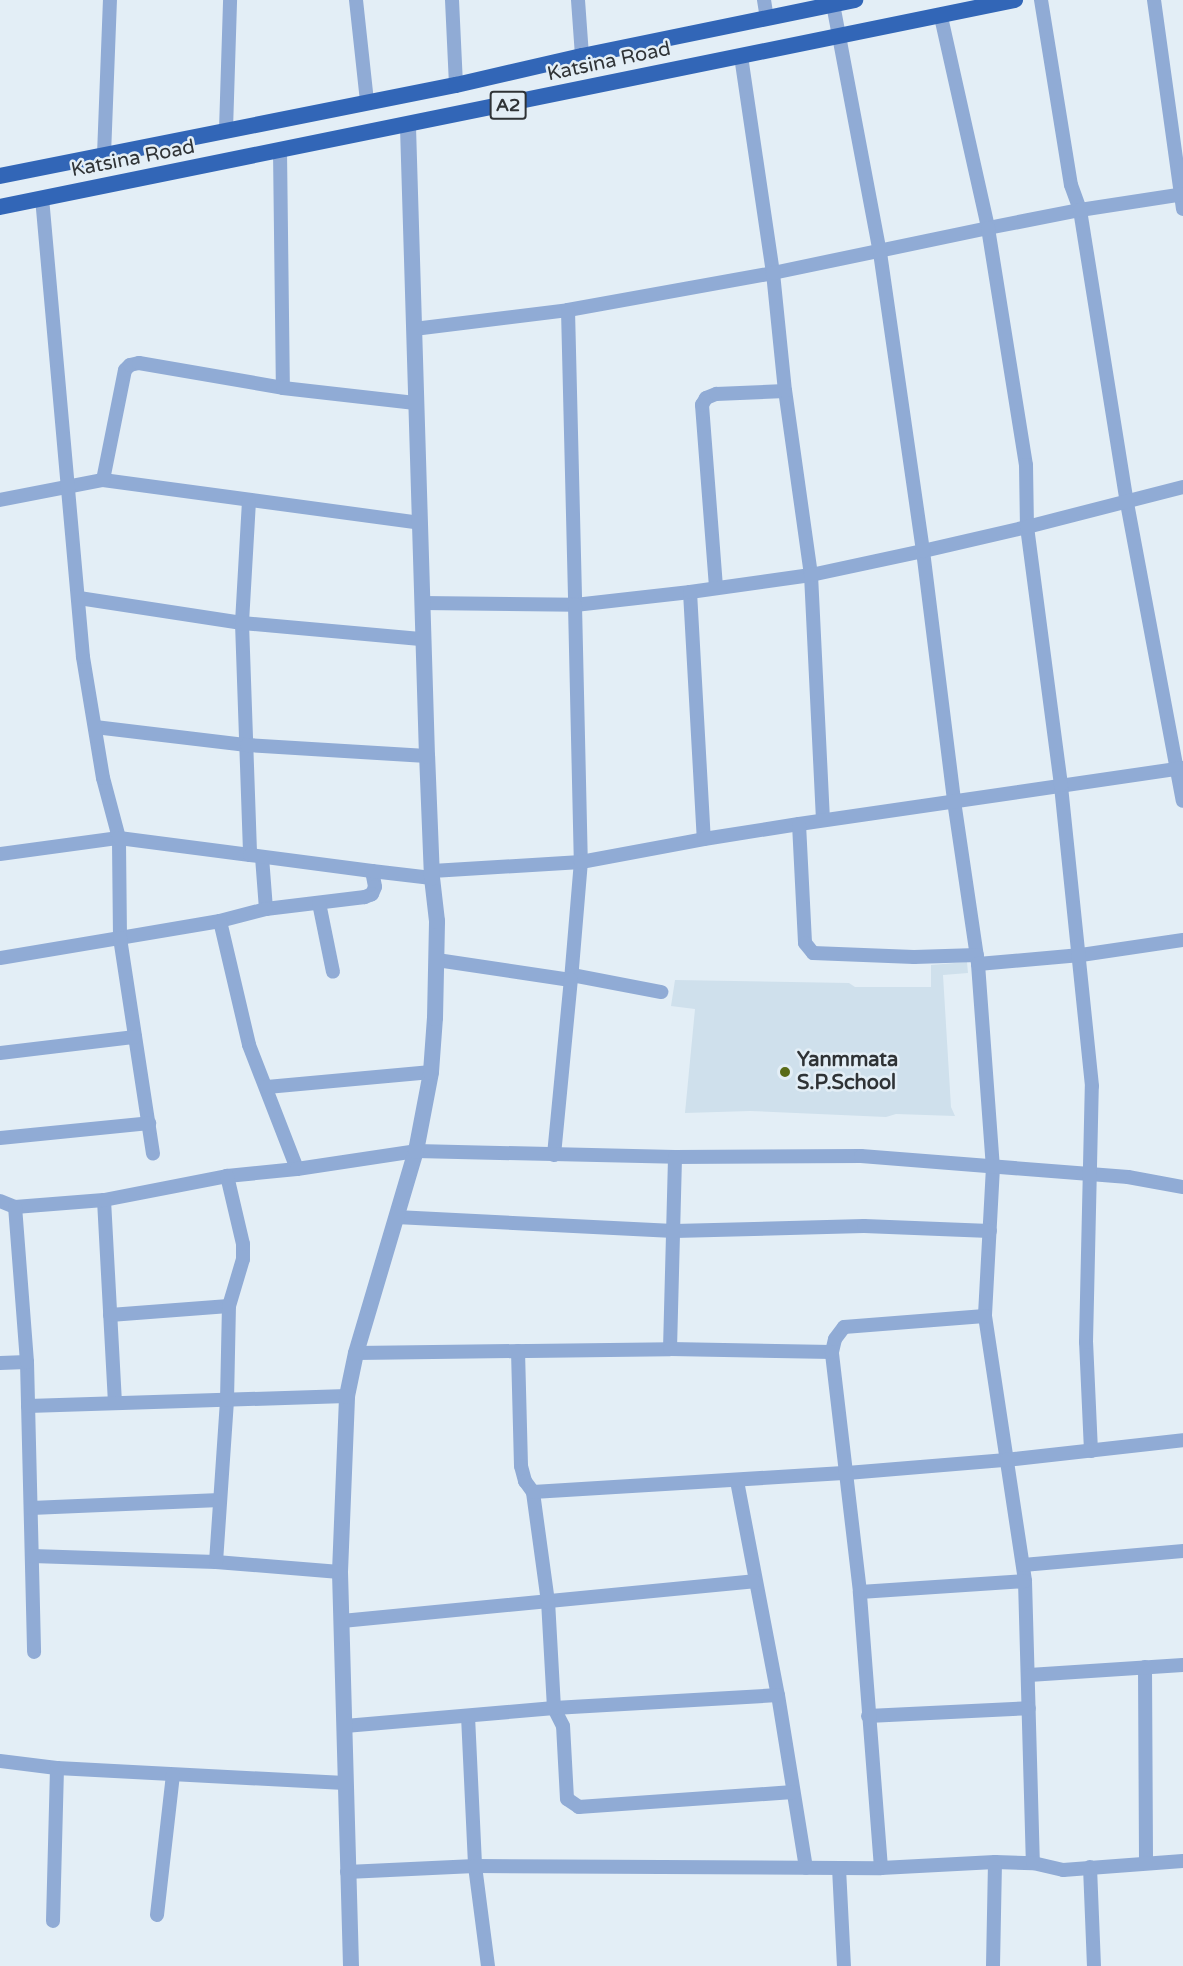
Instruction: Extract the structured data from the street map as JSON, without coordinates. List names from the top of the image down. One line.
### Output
{"streets":{"highway":["Katsina Road","A2"]},"places":["Yanmmata S.P.School"]}
